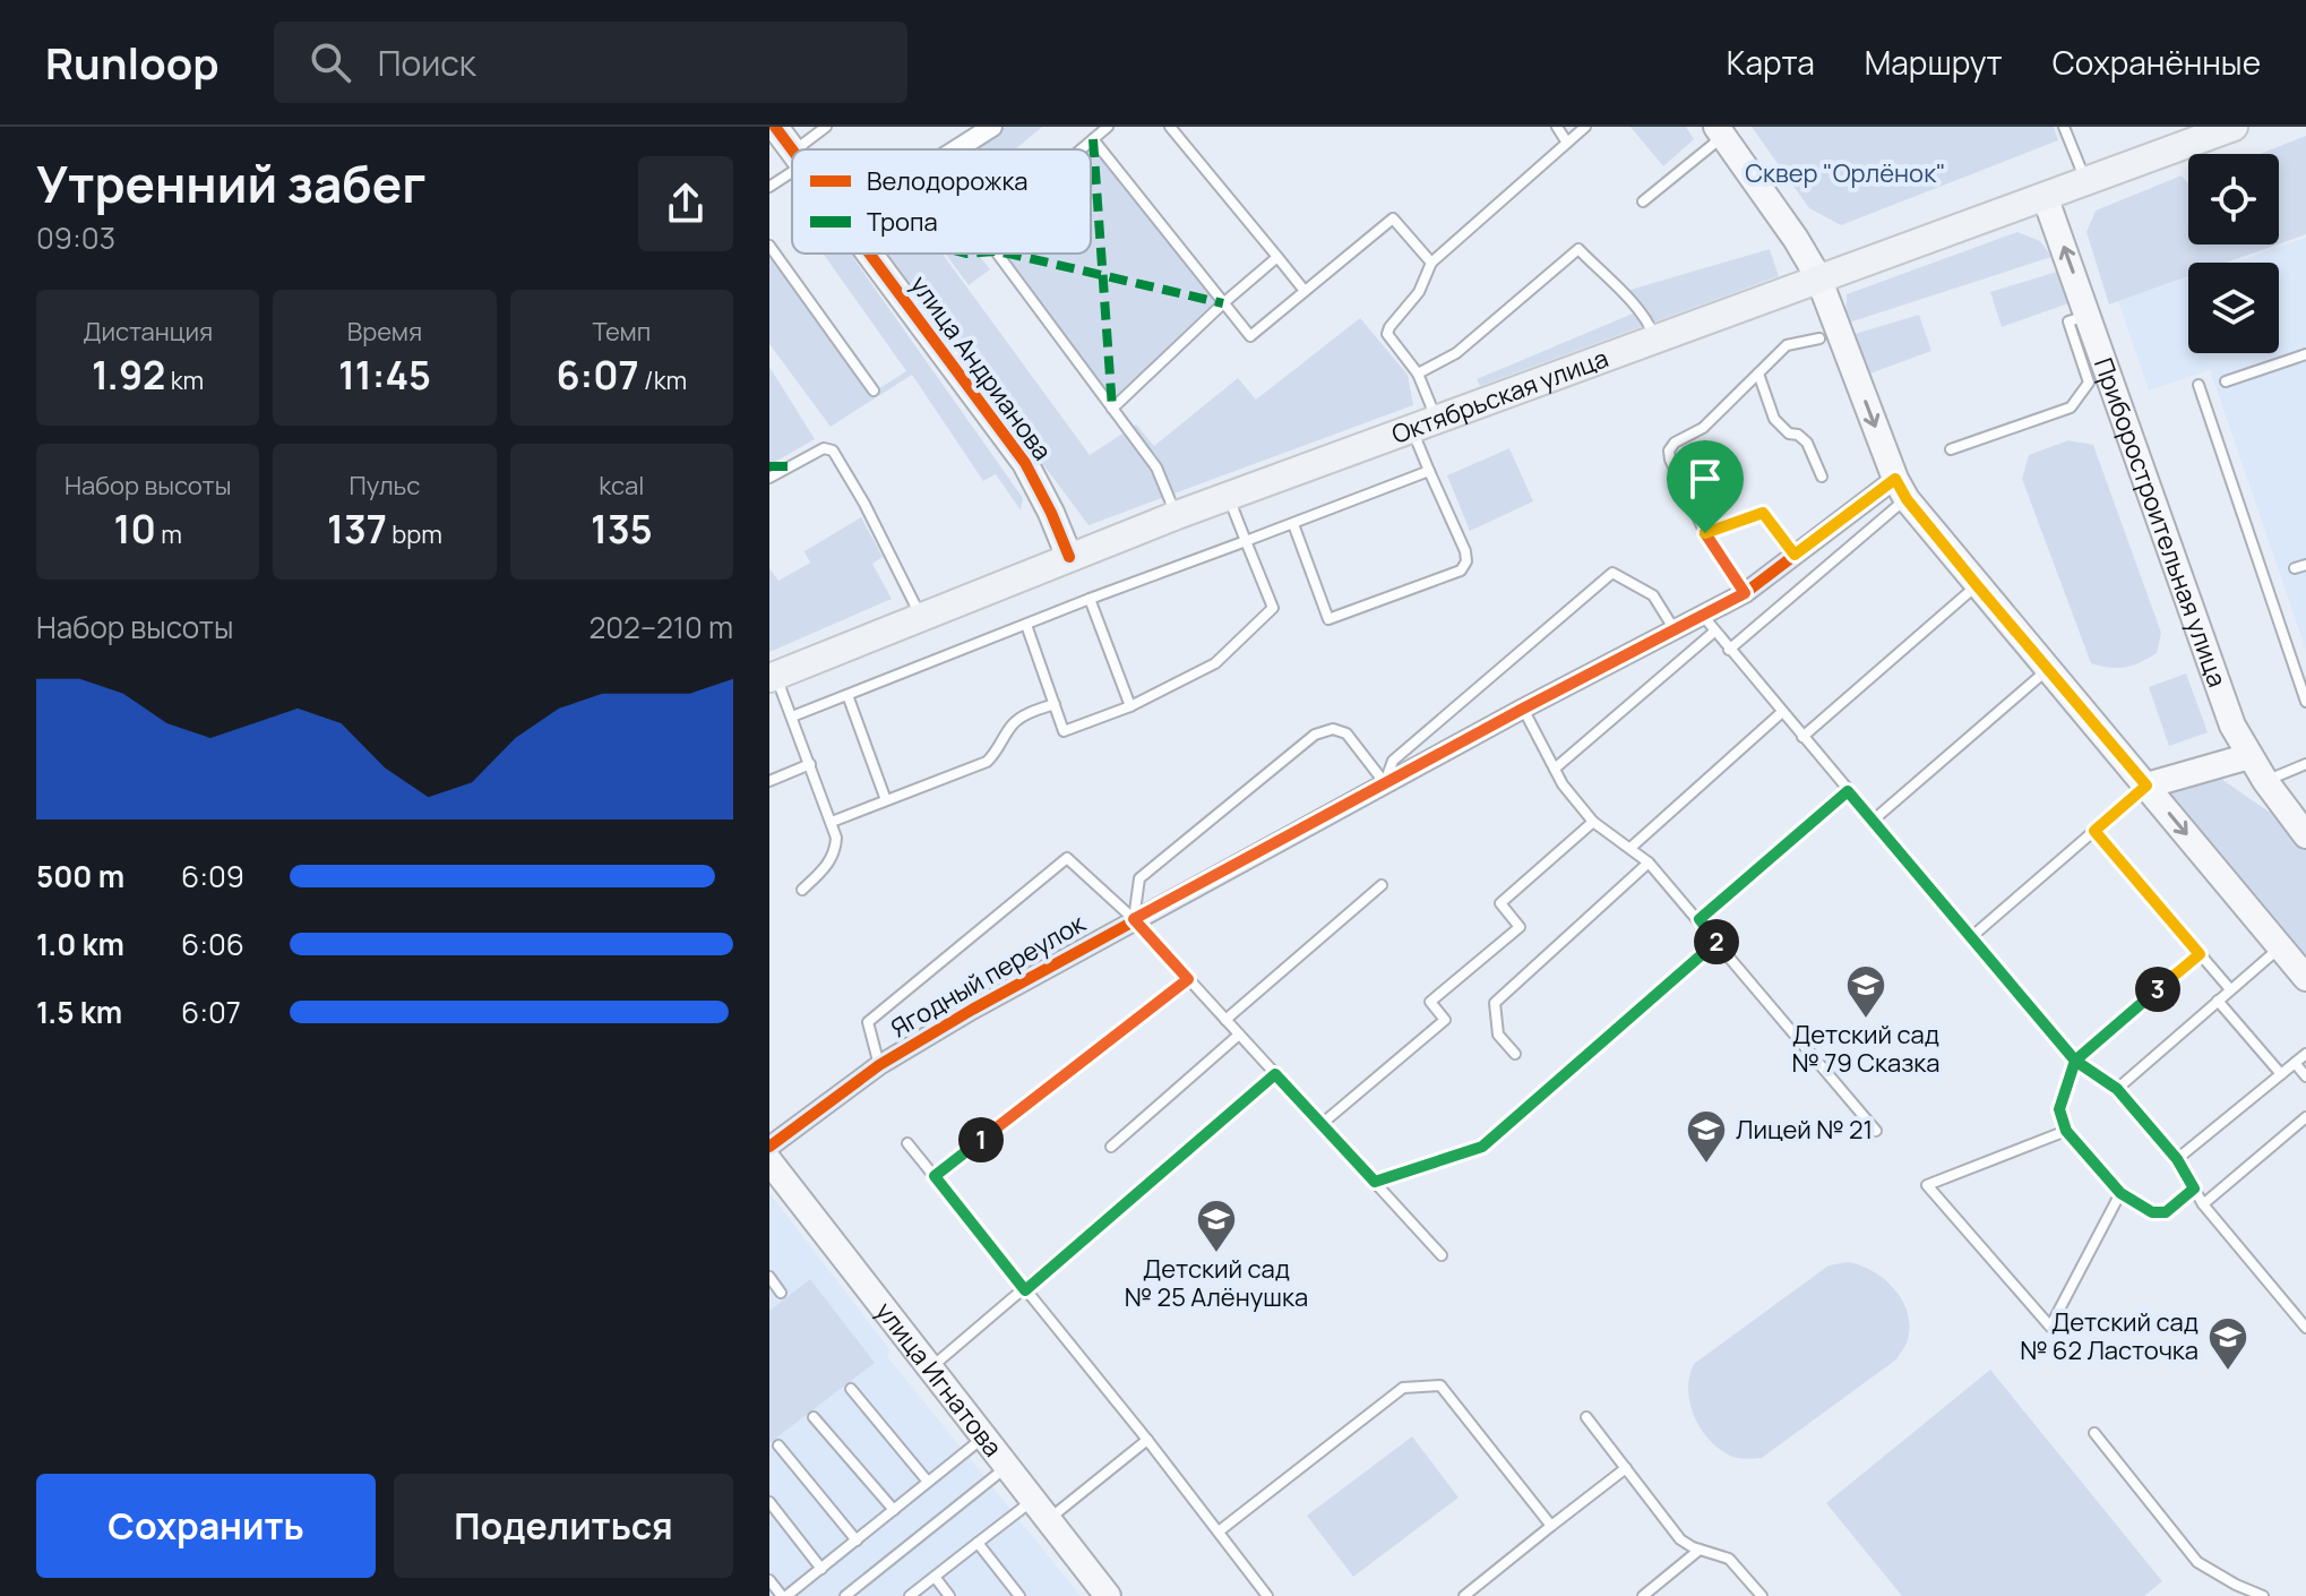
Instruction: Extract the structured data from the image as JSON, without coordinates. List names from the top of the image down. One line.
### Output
{"streets":{"main road":["улица Андрианова","Октябрьская улица","Приборостроительная улица","улица Игнатова"],"street":["Ягодный переулок"]},"crossings":[["улица Андрианова","Октябрьская улица"],["Октябрьская улица","Приборостроительная улица"]],"parks":["Сквер \"Орлёнок\""],"places":{"school or university":["Детский сад № 79 Сказка","Лицей № 21","Детский сад № 25 Алёнушка","Детский сад № 62 Ласточка"]},"legend":["Велодорожка","Тропа"],"page":{"header":"Runloop","search":"Поиск","nav":["Карта","Маршрут","Сохранённые"],"heading":["Утренний забег","09:03"],"stats":[["Дистанция","1.92 km"],["Время","11:45"],["Темп","6:07 /km"],["Набор высоты","10 m"],["Пульс","137 bpm"],["kcal","135"]],"chart":["Набор высоты","202–210 m"],"list":[{"name":"500 m","note":"6:09"},{"name":"1.0 km","note":"6:06"},{"name":"1.5 km","note":"6:07"}],"pins":["2","3","1"],"buttons":["Сохранить","Поделиться"]}}
